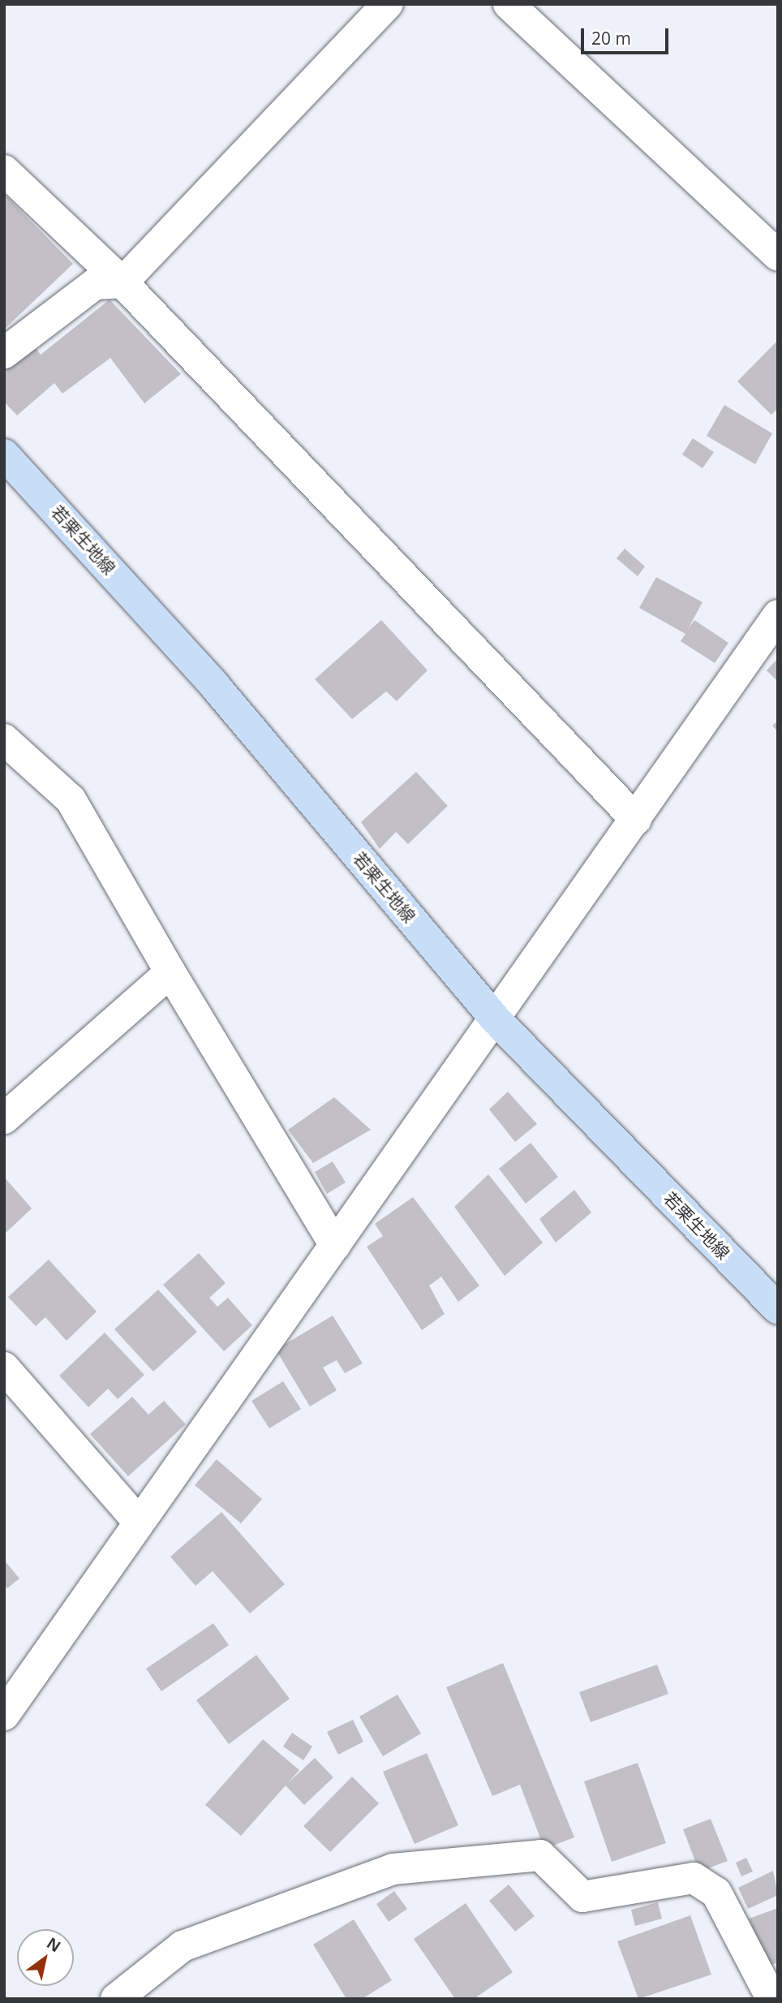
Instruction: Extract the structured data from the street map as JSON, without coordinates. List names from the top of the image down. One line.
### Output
{"streets":{"main road":["若栗生地線"]},"scale_bar":"20 m","north":"top right"}
